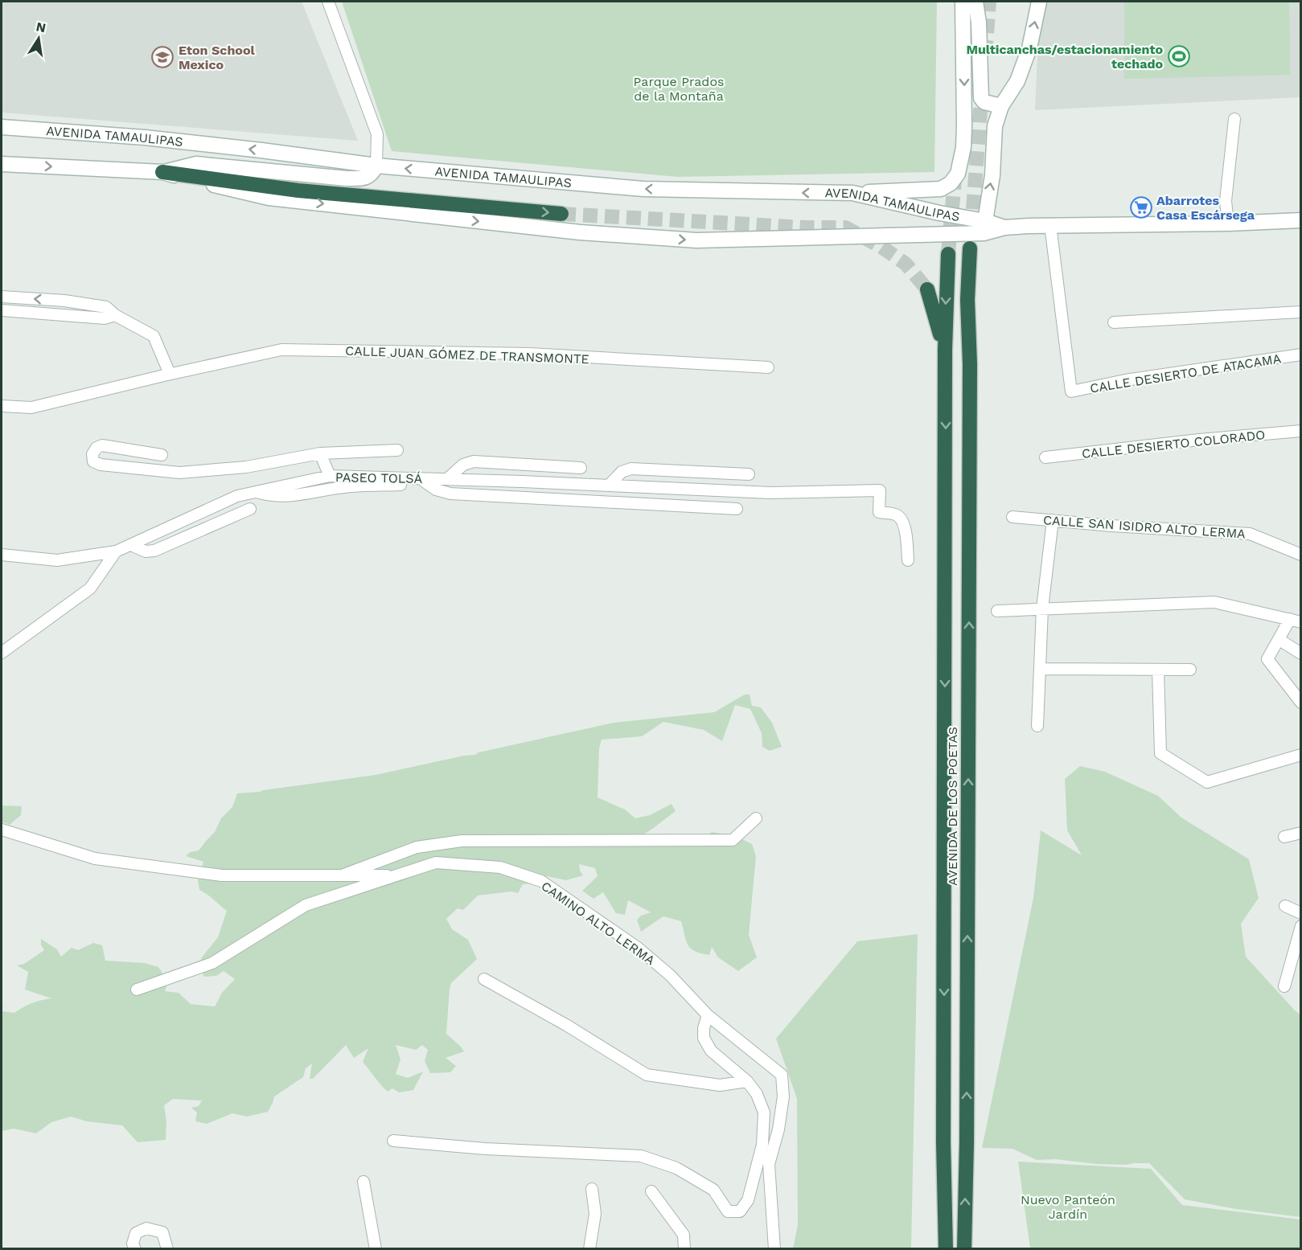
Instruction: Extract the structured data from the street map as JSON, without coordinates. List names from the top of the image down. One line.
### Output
{"streets":{"highway":["AVENIDA DE LOS POETAS"],"street":["AVENIDA TAMAULIPAS","CALLE JUAN GÓMEZ DE TRANSMONTE","CALLE DESIERTO DE ATACAMA","CALLE DESIERTO COLORADO","PASEO TOLSÁ","CALLE SAN ISIDRO ALTO LERMA","CAMINO ALTO LERMA"]},"crossings":[["AVENIDA TAMAULIPAS","CALLE DESIERTO DE ATACAMA"]],"parks":["Parque Prados de la Montaña","Nuevo Panteón Jardín"],"places":{"sports":["Multicanchas/estacionamiento techado"],"school or university":["Eton School Mexico"],"supermarket":["Abarrotes Casa Escársega"]},"north":"top"}
